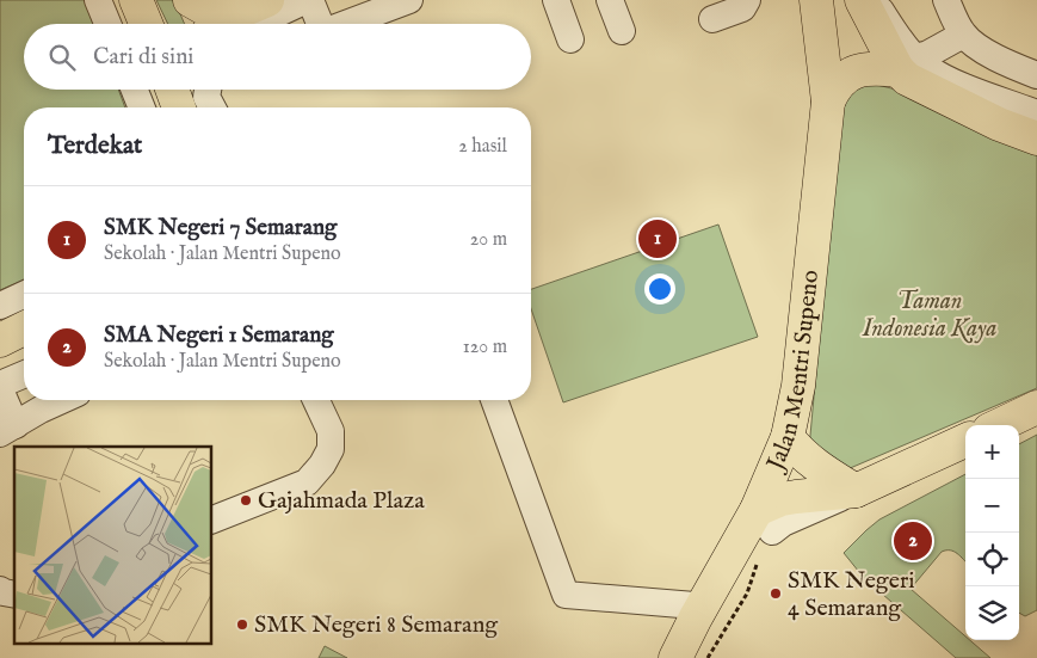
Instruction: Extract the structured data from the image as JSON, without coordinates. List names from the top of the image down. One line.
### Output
{"streets":{"main road":["Jalan Mentri Supeno"]},"parks":["Taman Indonesia Kaya"],"places":["Gajahmada Plaza","SMK Negeri 4 Semarang","SMK Negeri 8 Semarang"],"page":{"search":"Cari di sini","heading":["Terdekat","2 hasil"],"list":[{"mark":"1","name":"SMK Negeri 7 Semarang","note":"Sekolah · Jalan Mentri Supeno","value":"20 m"},{"mark":"2","name":"SMA Negeri 1 Semarang","note":"Sekolah · Jalan Mentri Supeno","value":"120 m"}],"pins":["1","2"],"map_buttons":["+","−"]}}
